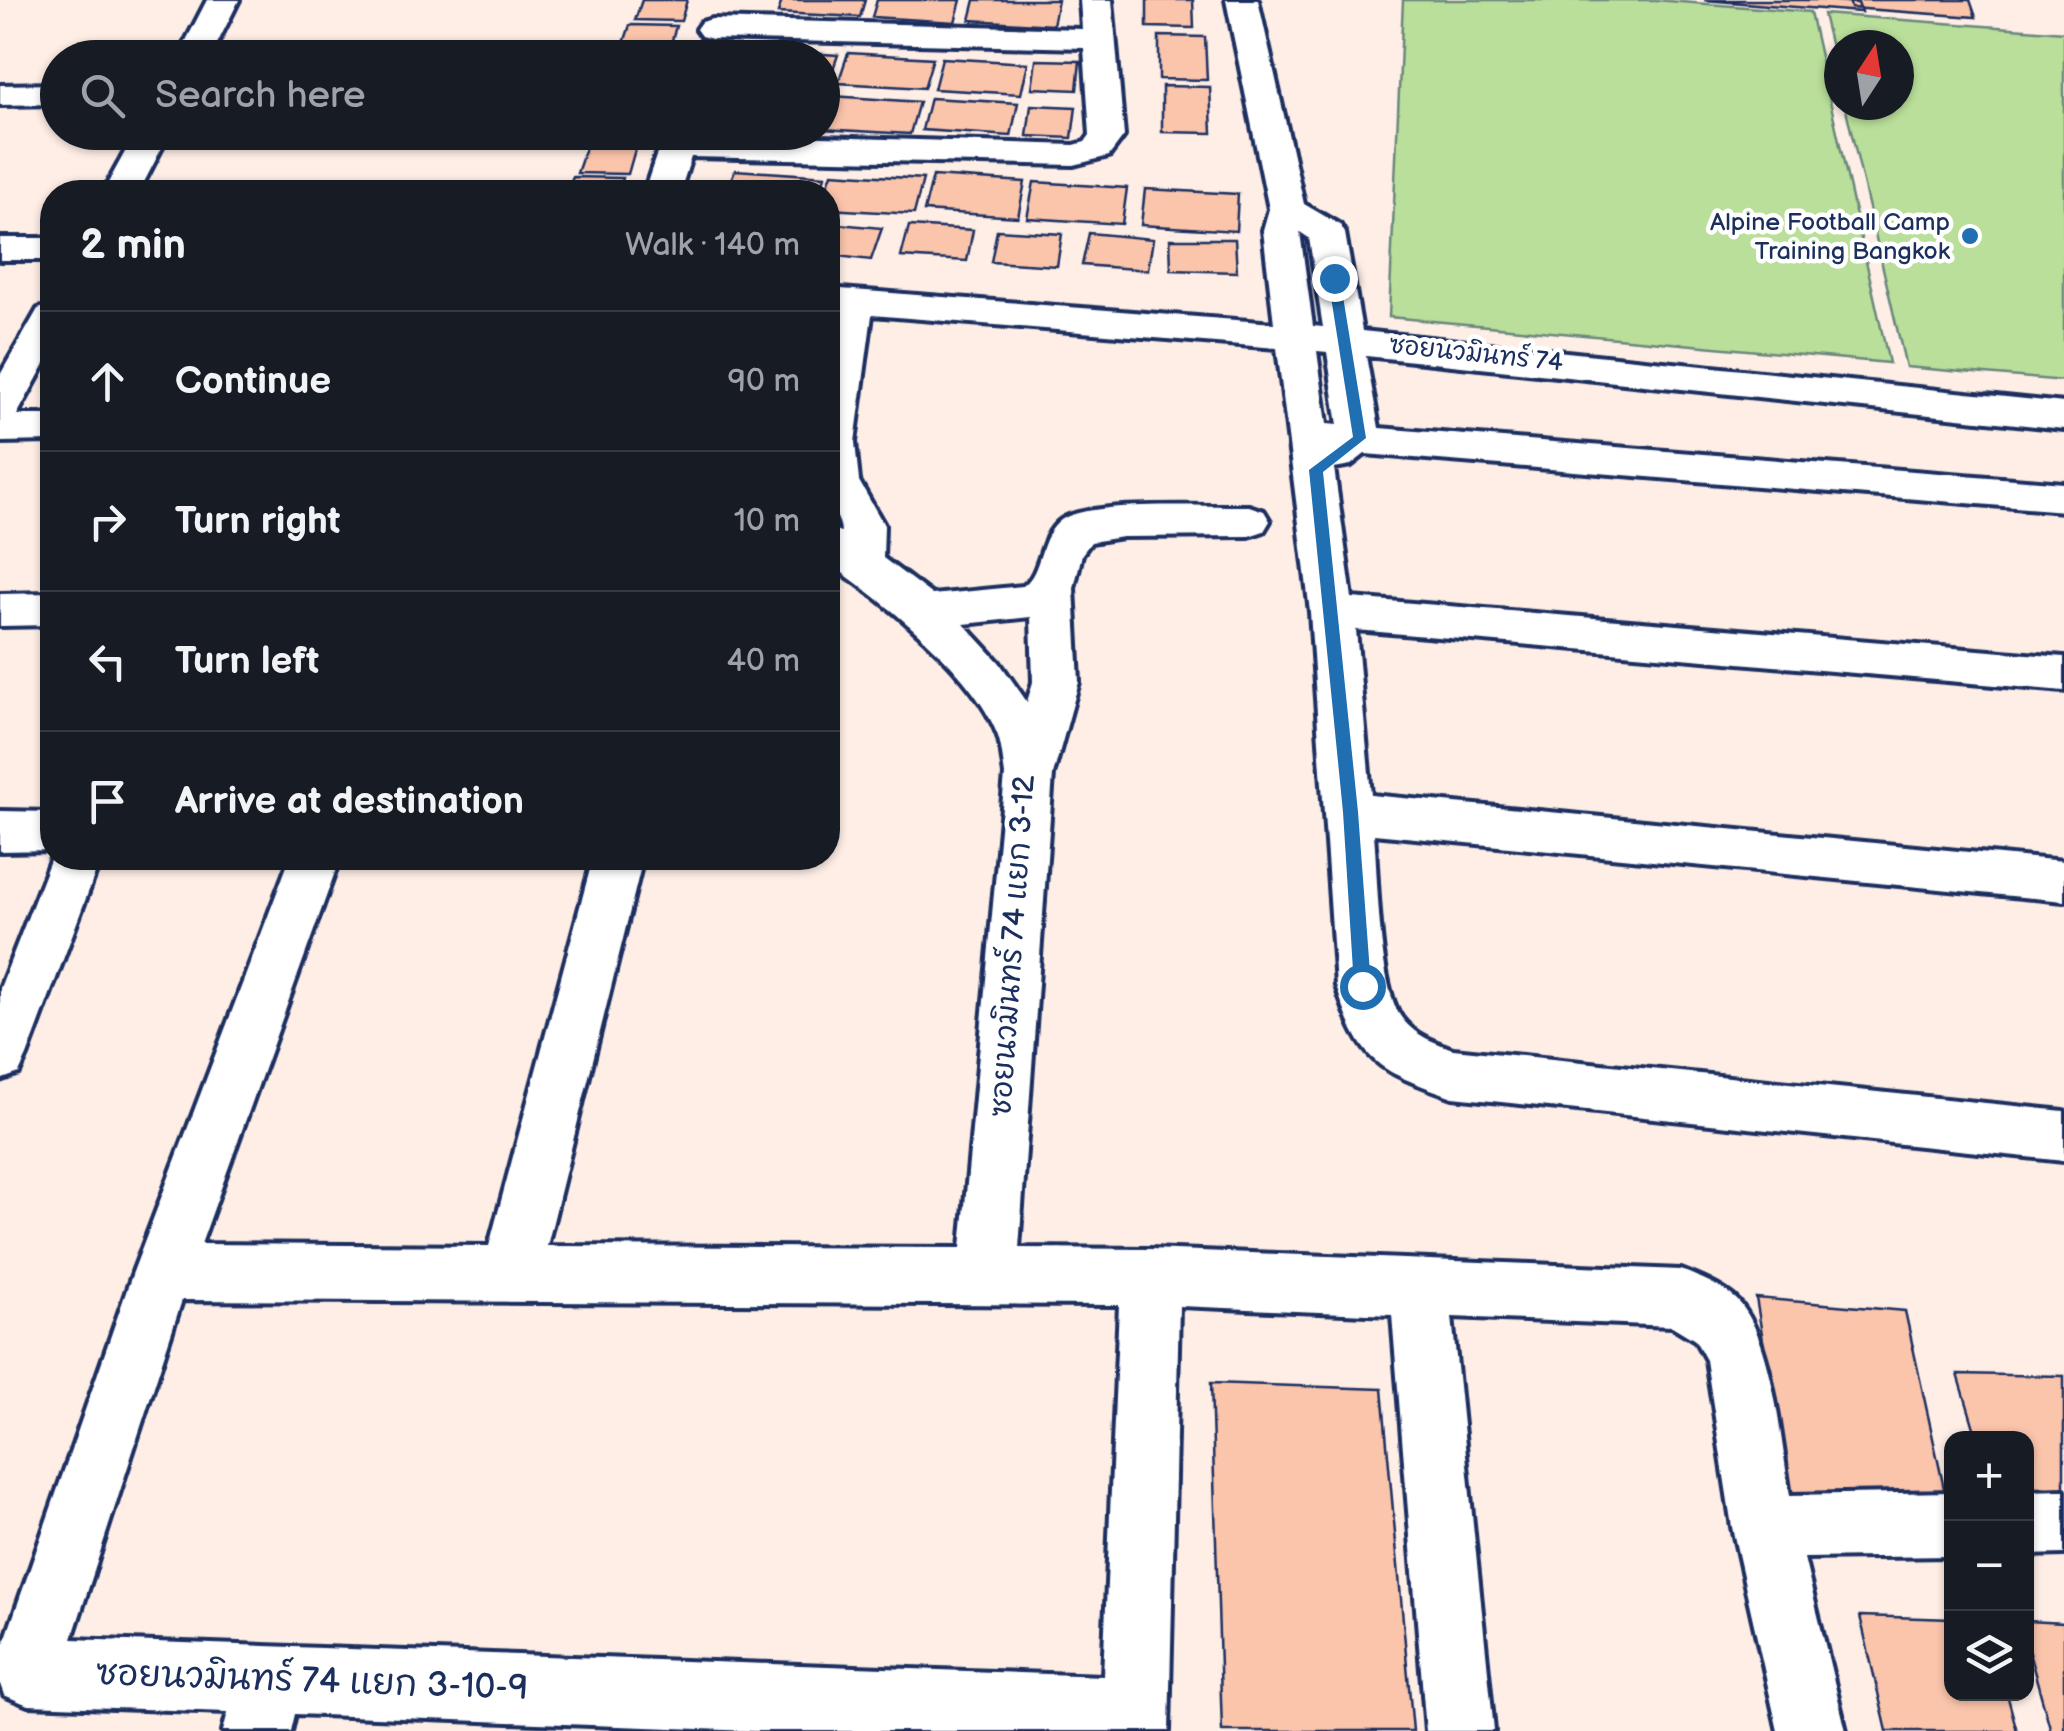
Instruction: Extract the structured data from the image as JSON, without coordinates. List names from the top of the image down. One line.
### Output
{"streets":{"street":["ซอยนวมินทร์ 74","ซอยนวมินทร์ 74 แยก 3-12","ซอยนวมินทร์ 74 แยก 3-10-9"]},"places":["Alpine Football Camp Training Bangkok"],"north":"top","page":{"search":"Search here","heading":["2 min","Walk · 140 m"],"list":[["Continue","90 m"],["Turn right","10 m"],["Turn left","40 m"],"Arrive at destination"],"map_buttons":["+","−"]}}
